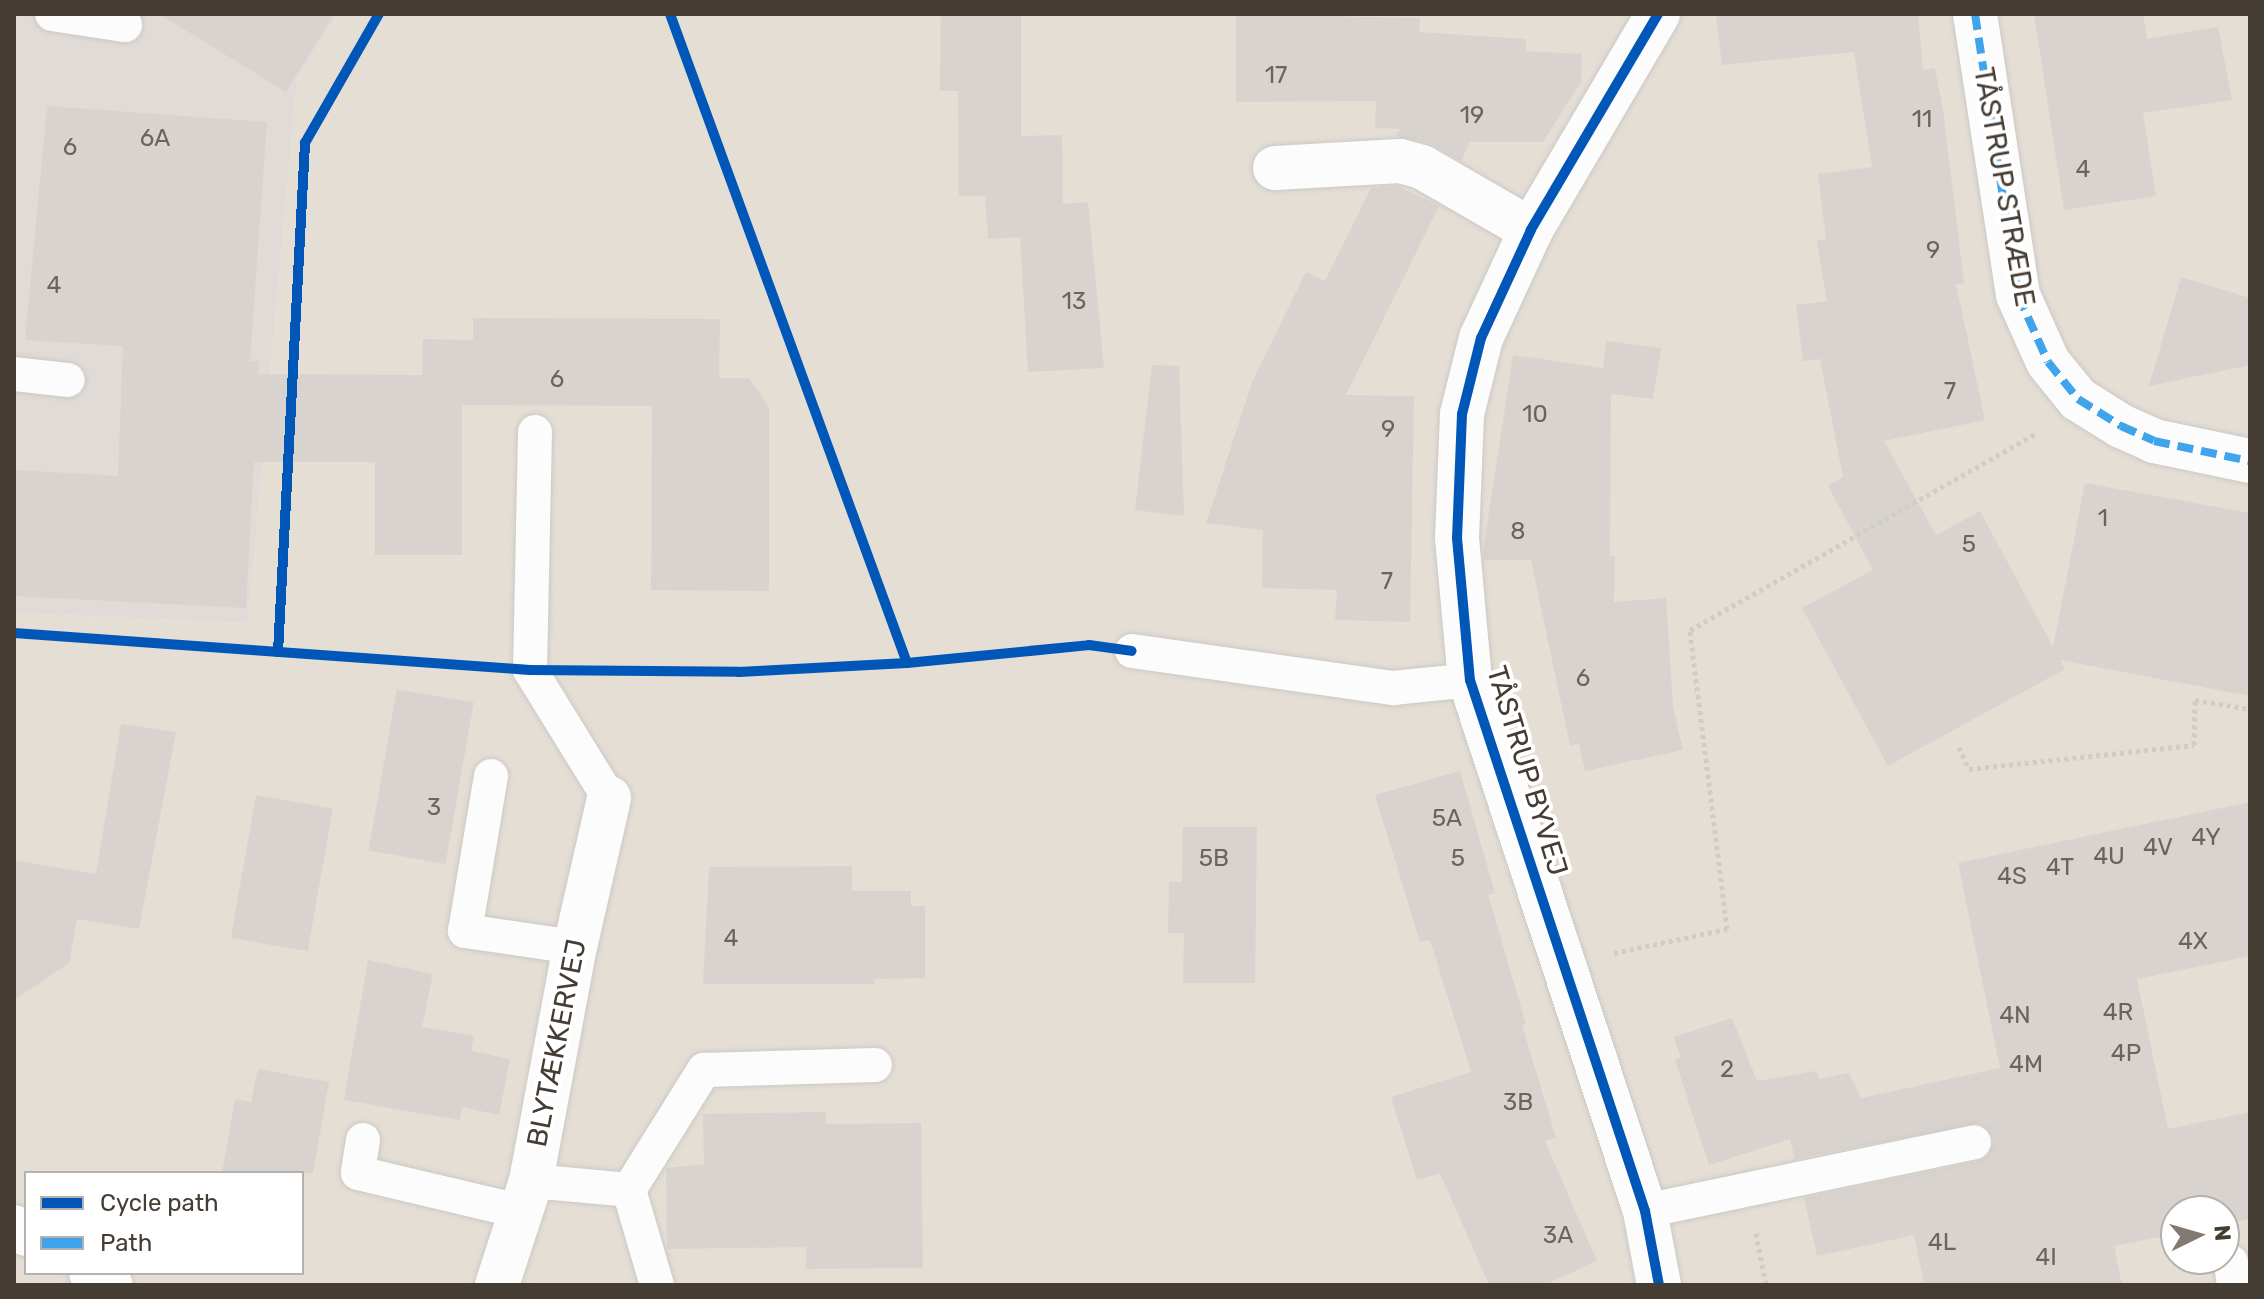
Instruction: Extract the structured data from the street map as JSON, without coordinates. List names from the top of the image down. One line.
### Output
{"streets":{"street":["TÅSTRUP STRÆDE","TÅSTRUP BYVEJ","BLYTÆKKERVEJ"]},"house_numbers":["17","19","11","6A","6","4","9","4","13","6","7","10","9","1","8","5","7","6","3","5A","4Y","4V","4U","5B","5","4T","4S","4","4X","4R","4N","4P","4M","2","3B","3A","4L","4I"],"legend":["Cycle path","Path"],"north":"right"}
